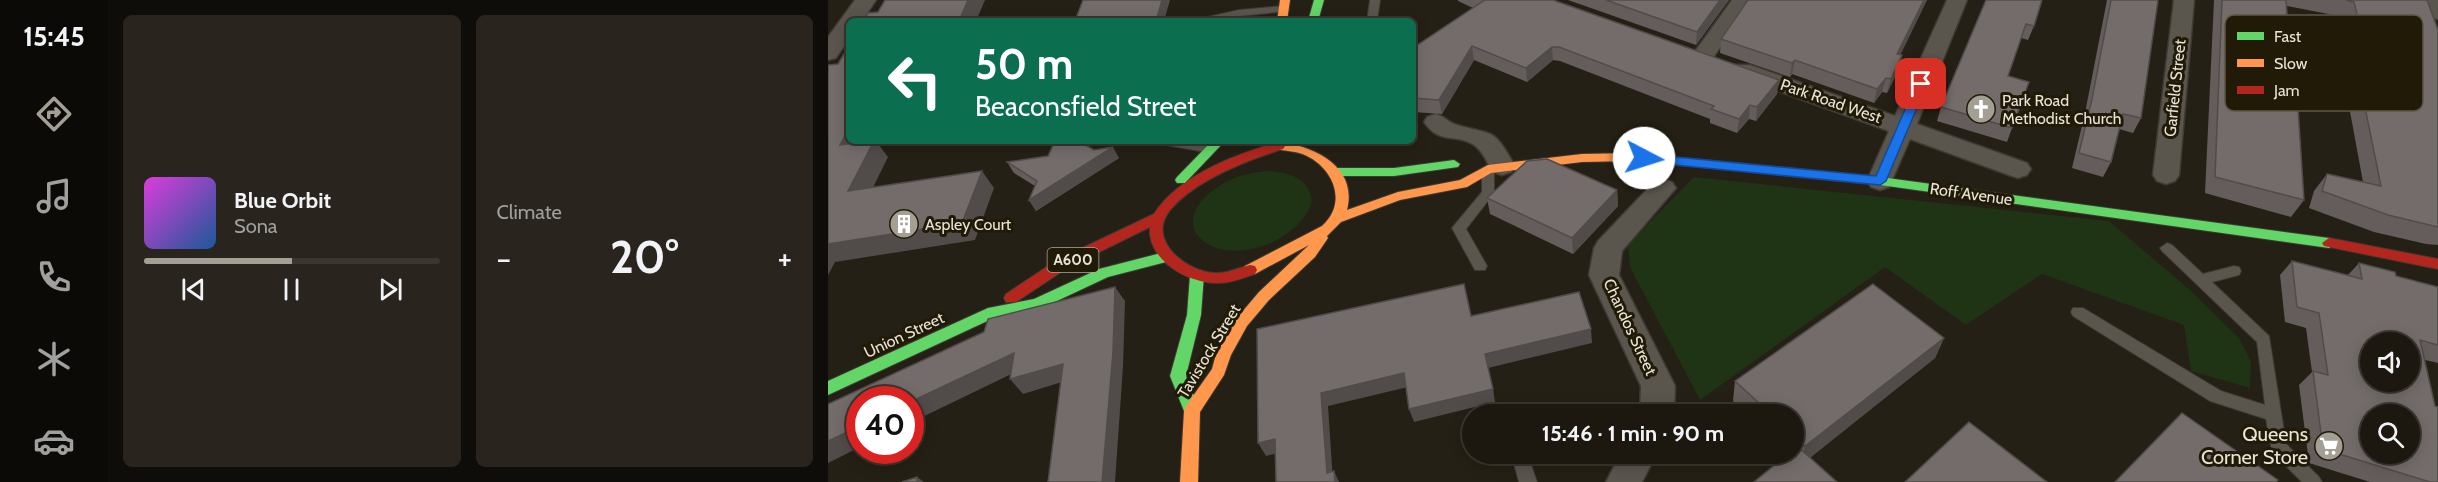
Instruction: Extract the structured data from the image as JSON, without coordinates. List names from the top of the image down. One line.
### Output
{"streets":{"main road":["Roff Avenue","A600","Union Street","Tavistock Street"],"street":["Garfield Street","Park Road West","Chandos Street"]},"crossings":[["Roff Avenue","A600"],["A600","Union Street"]],"places":{"church":["Park Road Methodist Church"],"building":["Aspley Court"],"supermarket":["Queens Corner Store"]},"legend":["Fast","Slow","Jam"],"page":{"tabs":"15:45","tile":"Climate","turn":["50 m","Beaconsfield Street"],"song":["Blue Orbit","Sona"],"heat":["−","20°","+"],"limit":"40","trip":"15:46 · 1 min · 90 m"}}
